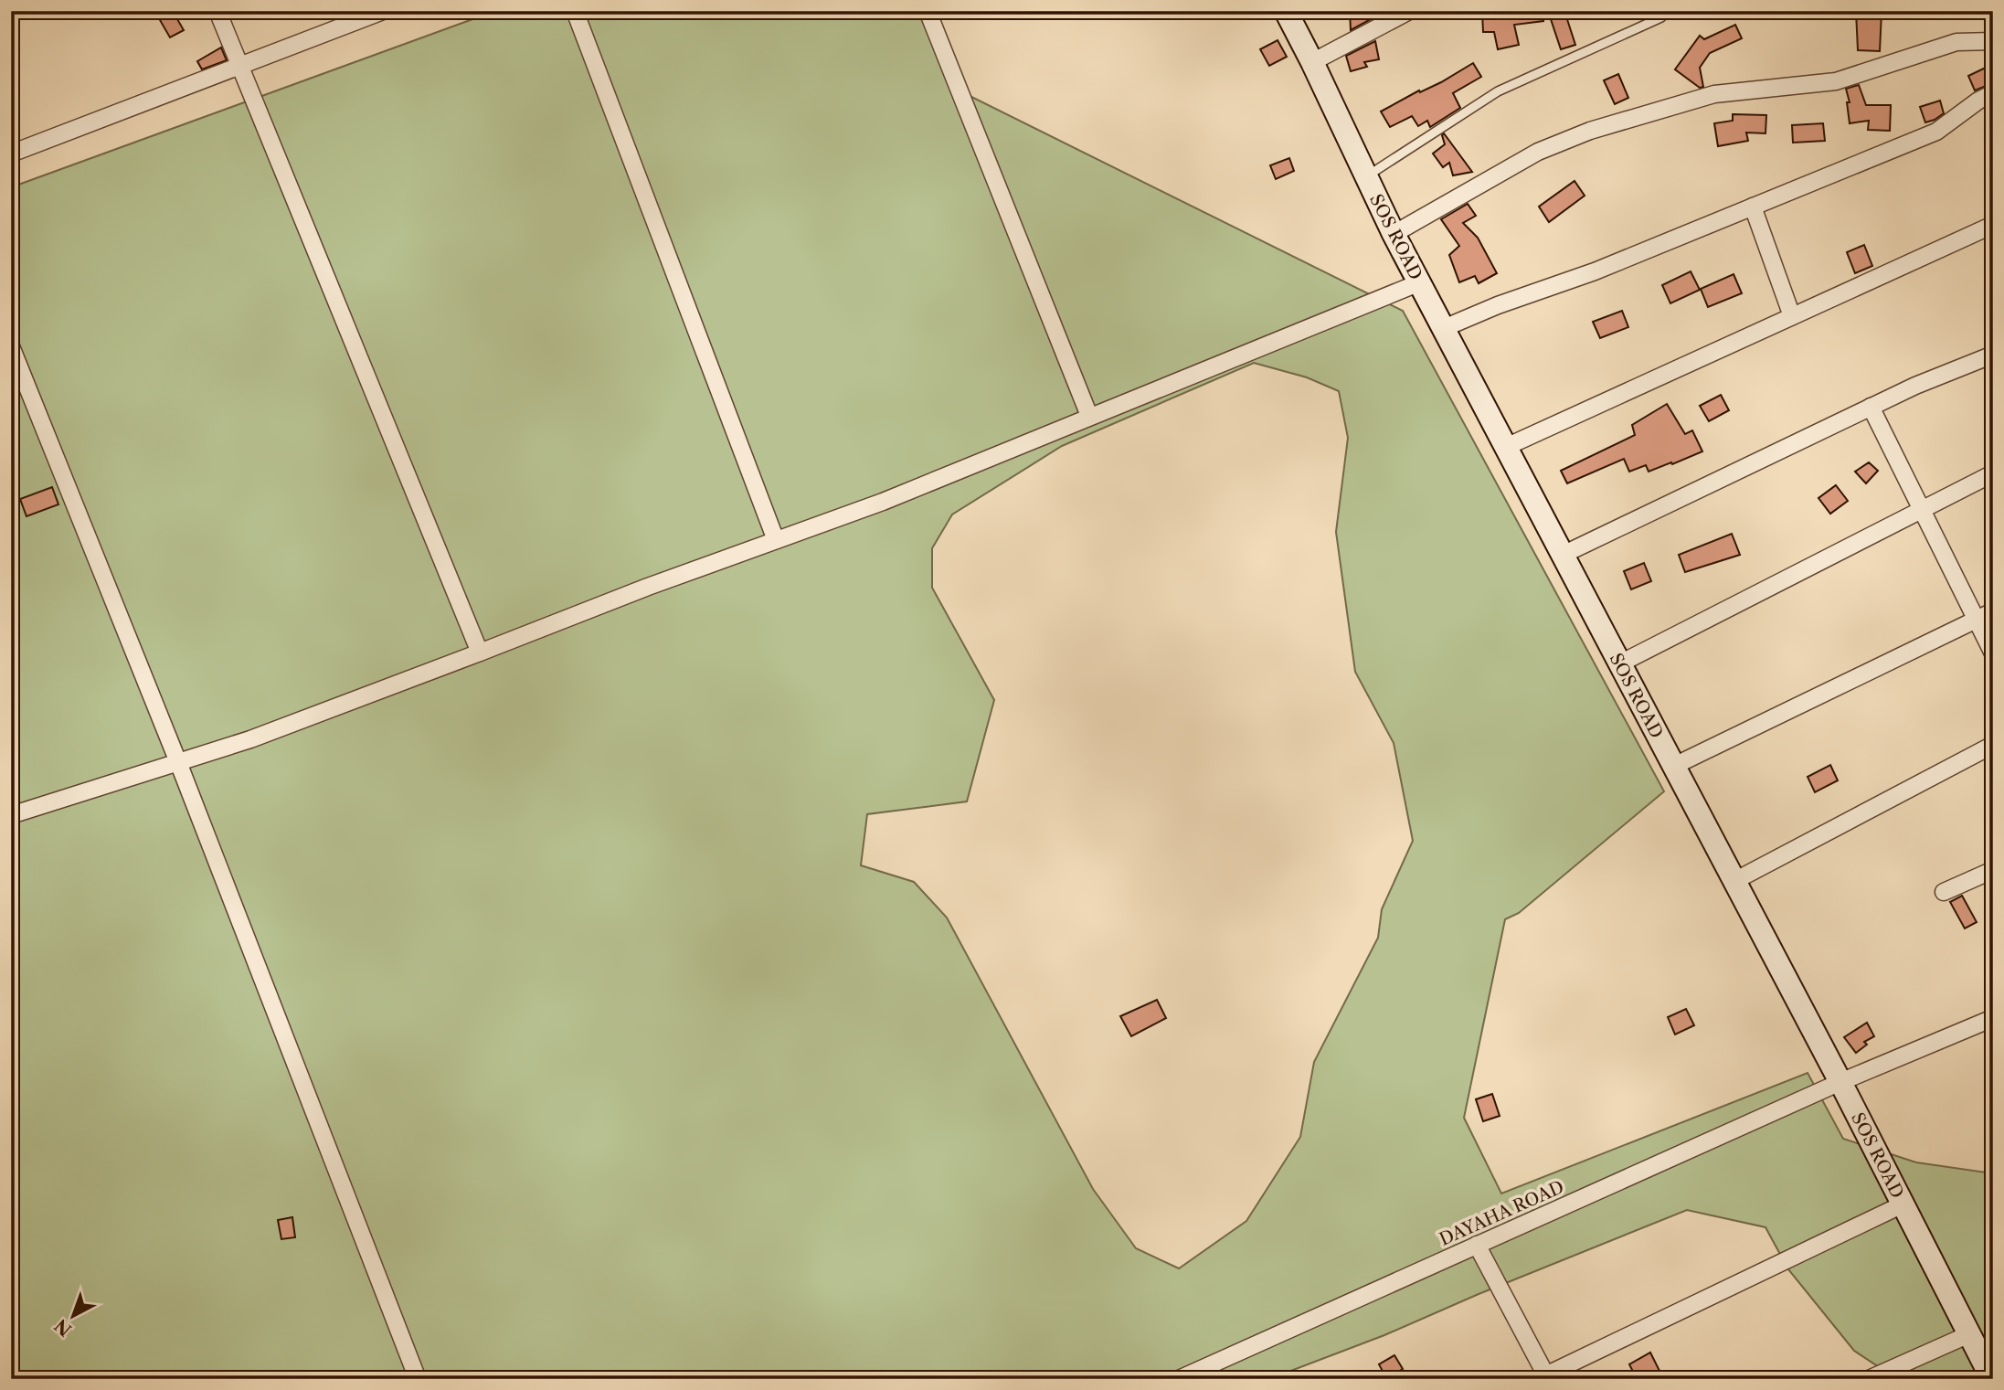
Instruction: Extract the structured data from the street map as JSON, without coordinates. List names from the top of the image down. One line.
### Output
{"streets":{"street":["SOS ROAD","DAYAHA ROAD"]},"crossings":[["SOS ROAD","DAYAHA ROAD"]],"north":"bottom left"}
